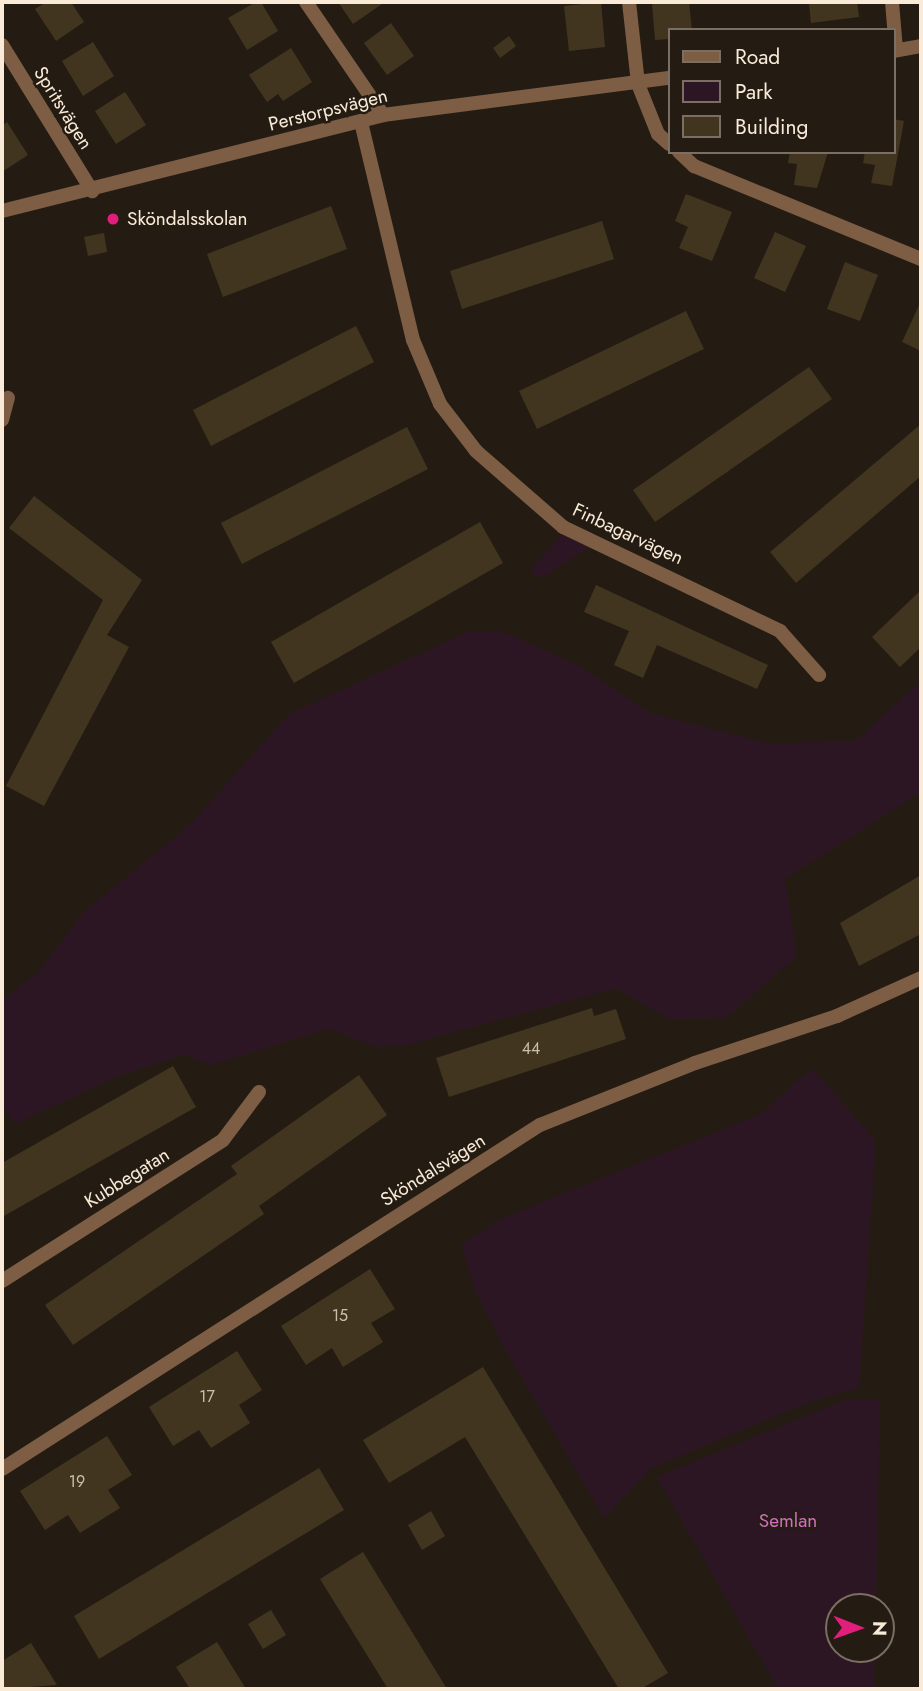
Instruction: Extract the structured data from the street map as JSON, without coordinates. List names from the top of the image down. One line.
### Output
{"streets":{"street":["Spritsvägen","Perstorpsvägen","Finbagarvägen","Sköndalsvägen","Kubbegatan"]},"crossings":[["Spritsvägen","Perstorpsvägen"],["Perstorpsvägen","Finbagarvägen"]],"parks":["Semlan"],"places":["Sköndalsskolan"],"house_numbers":["44","15","17","19"],"legend":["Road","Park","Building"],"north":"right"}
